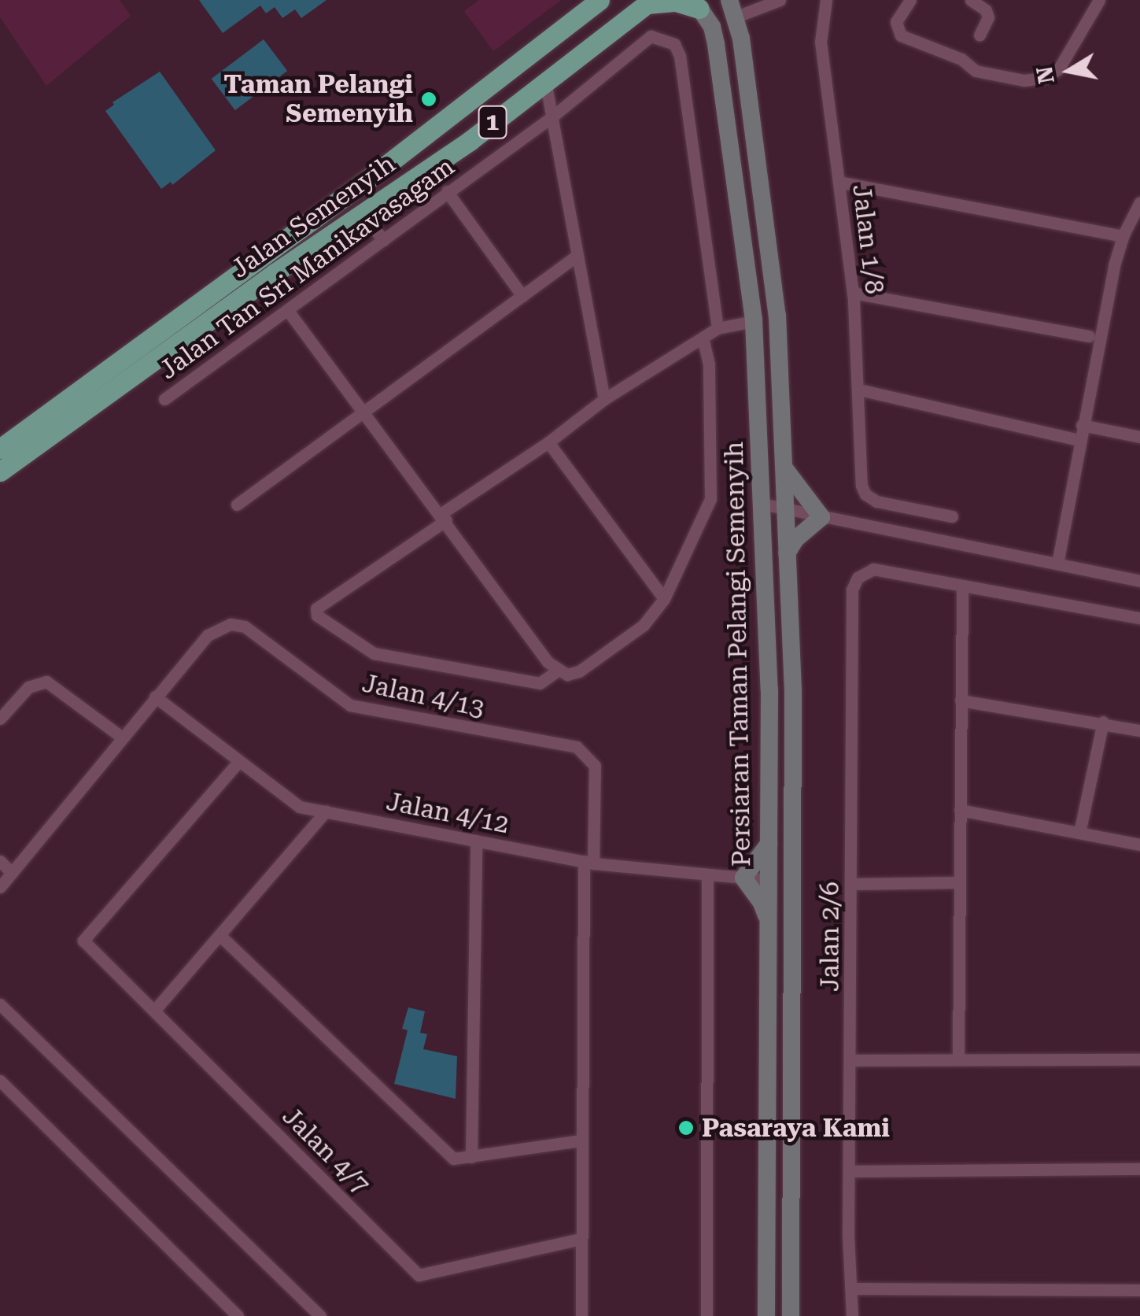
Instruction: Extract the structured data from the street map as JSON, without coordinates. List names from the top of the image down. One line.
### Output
{"streets":{"main road":["1","Jalan Semenyih"],"street":["Jalan 1/8","Jalan Tan Sri Manikavasagam","Persiaran Taman Pelangi Semenyih","Jalan 4/13","Jalan 4/12","Jalan 2/6","Jalan 4/7"]},"crossings":[["Persiaran Taman Pelangi Semenyih","Jalan 4/12"],["Jalan 4/13","Jalan 4/12"],["Jalan 4/12","Jalan 4/7"]],"places":["Taman Pelangi Semenyih","Pasaraya Kami"],"north":"left"}
